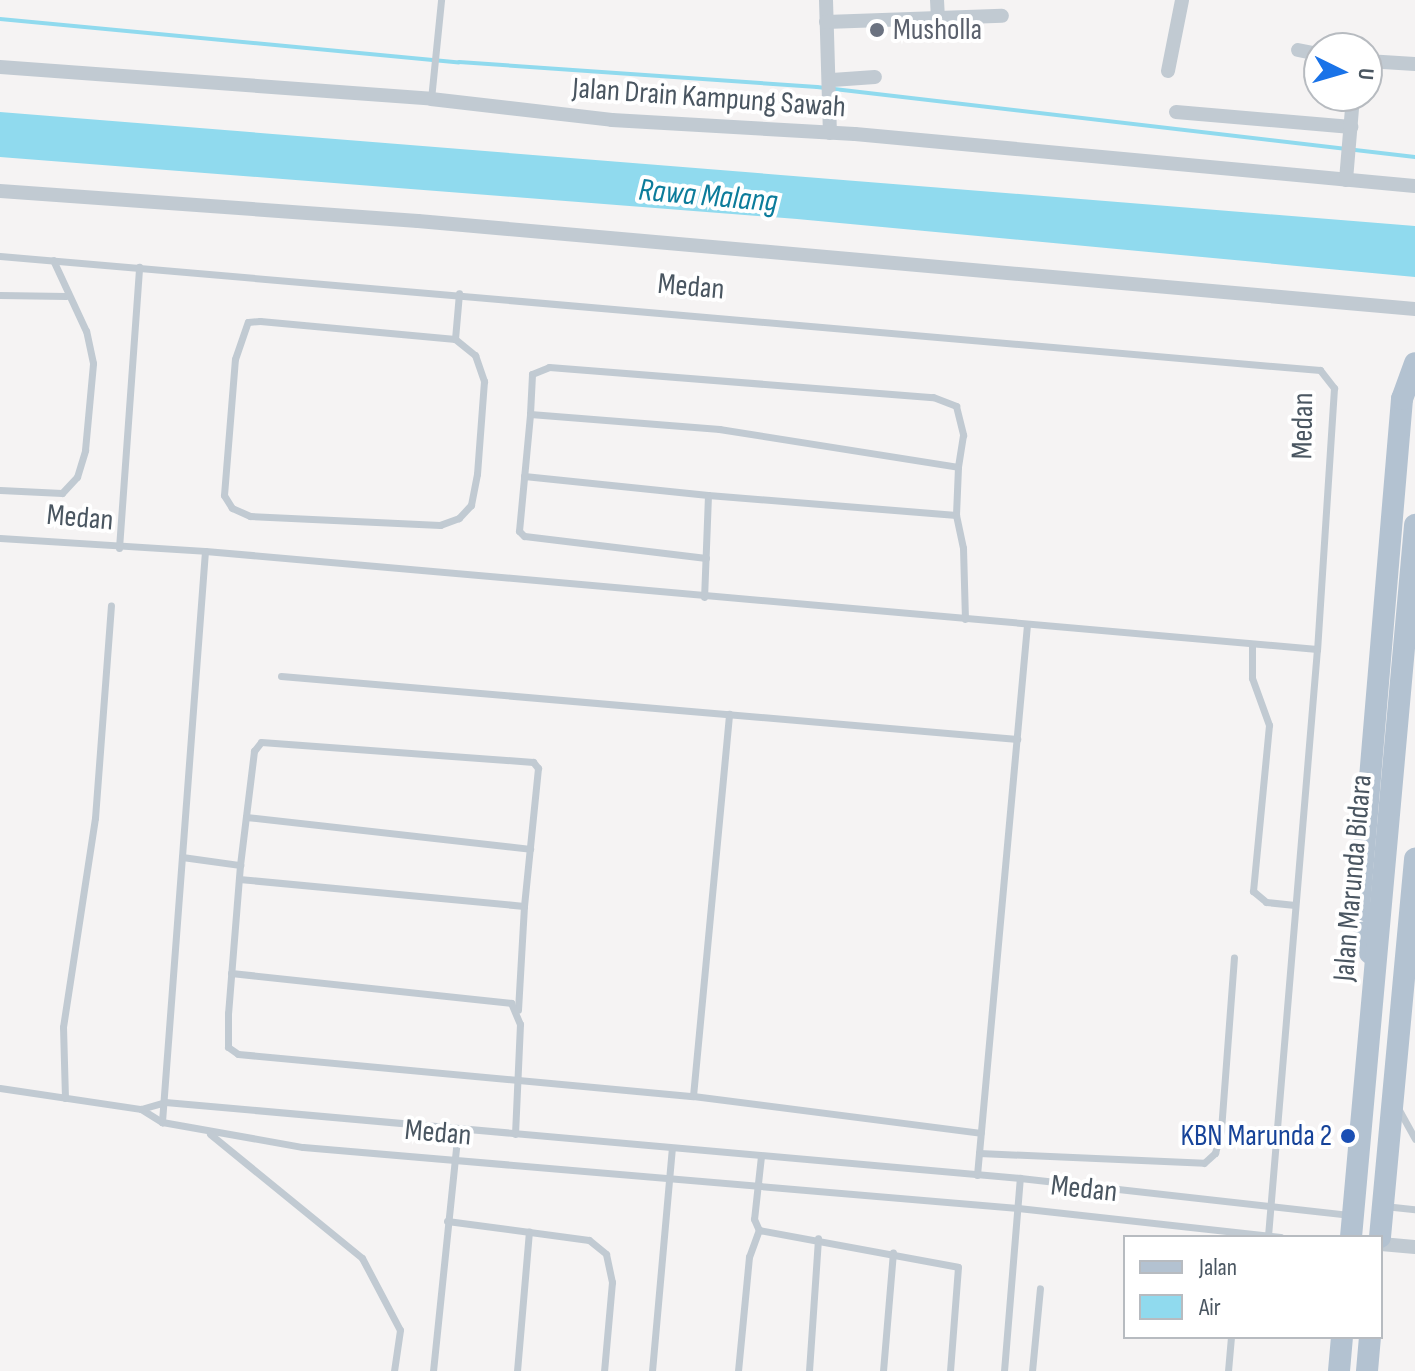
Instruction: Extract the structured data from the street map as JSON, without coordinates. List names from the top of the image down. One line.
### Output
{"streets":{"main road":["Jalan Marunda Bidara"],"street":["Jalan Drain Kampung Sawah"],"lane":["Medan"]},"water":["Rawa Malang"],"places":["Musholla","KBN Marunda 2"],"legend":["Jalan","Air"],"north":"right"}
